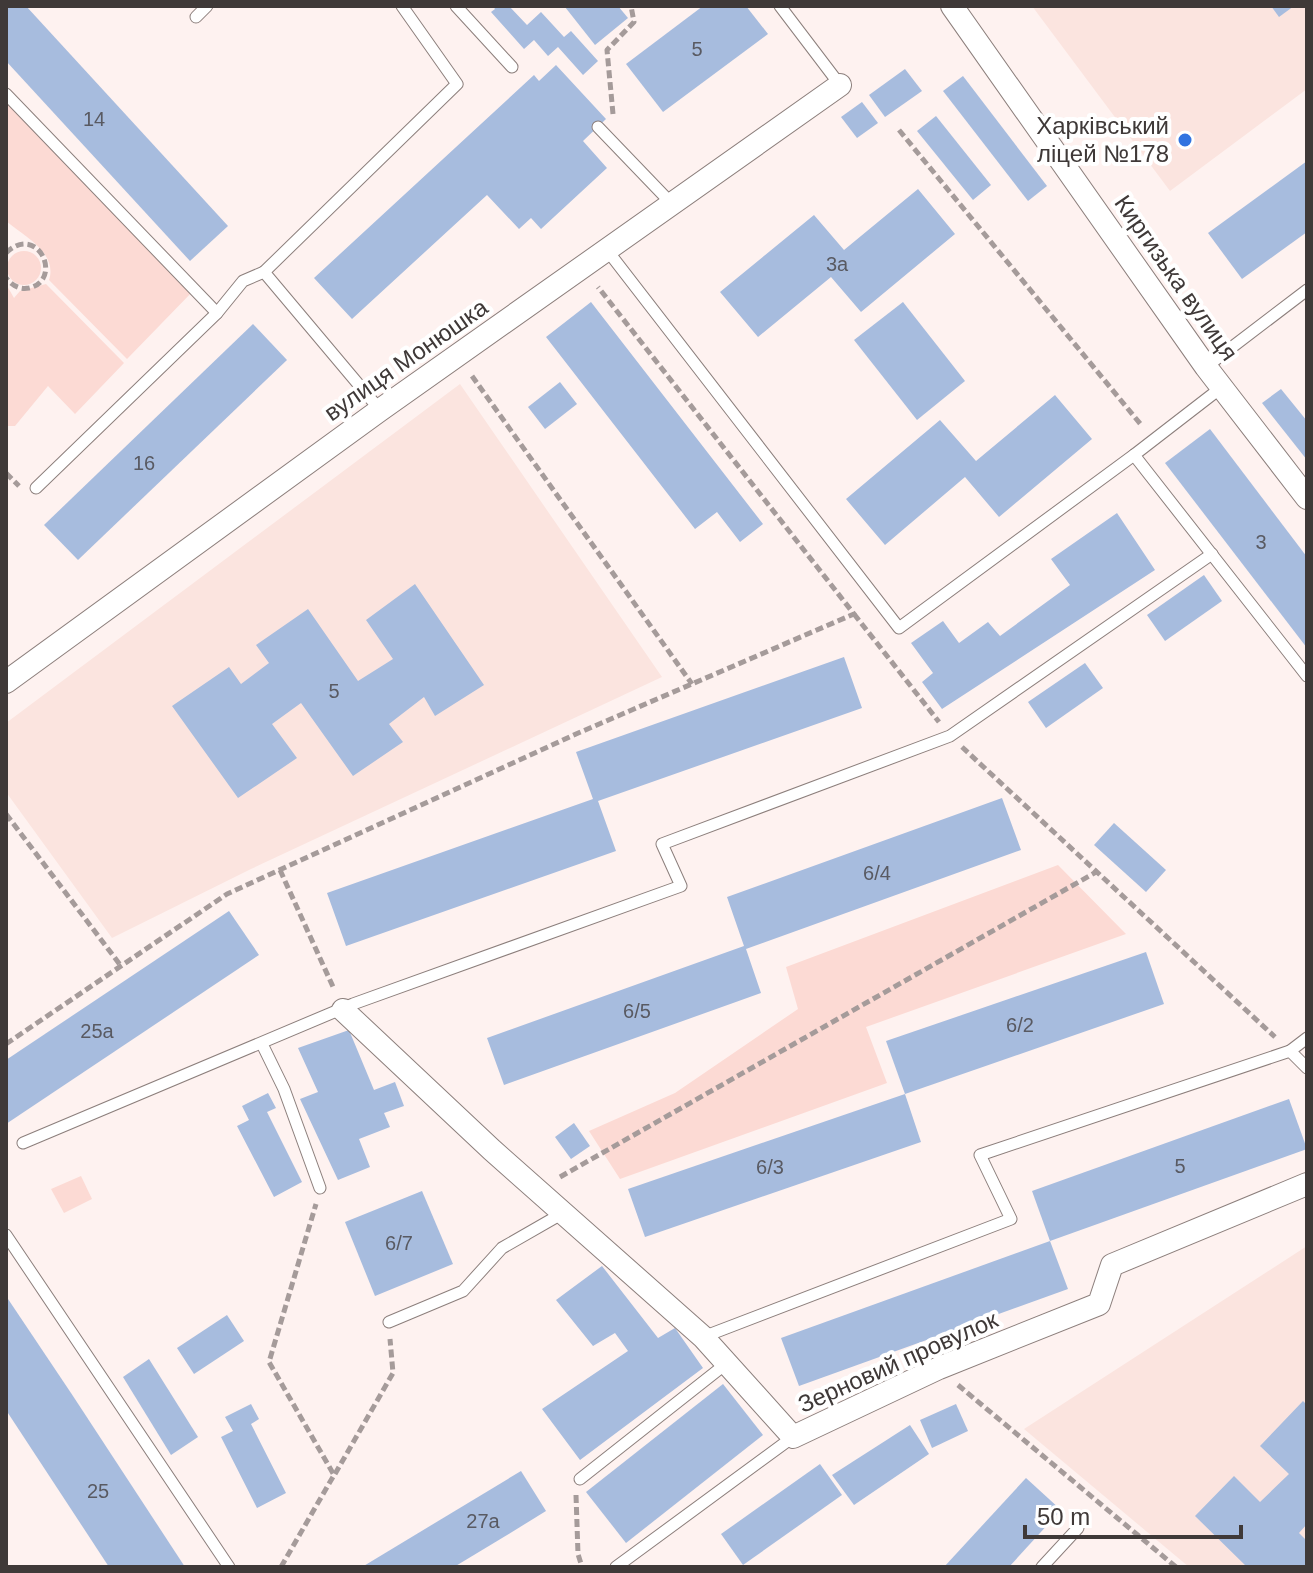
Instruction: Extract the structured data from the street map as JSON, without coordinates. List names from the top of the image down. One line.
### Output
{"streets":{"street":["Киргизька вулиця","вулиця Монюшка","Зерновий провулок"]},"places":["Харківський ліцей №178"],"house_numbers":["5","14","3а","16","3","5","6/4","6/5","6/2","25а","5","6/3","6/7","25","27а"],"scale_bar":"50 m"}
